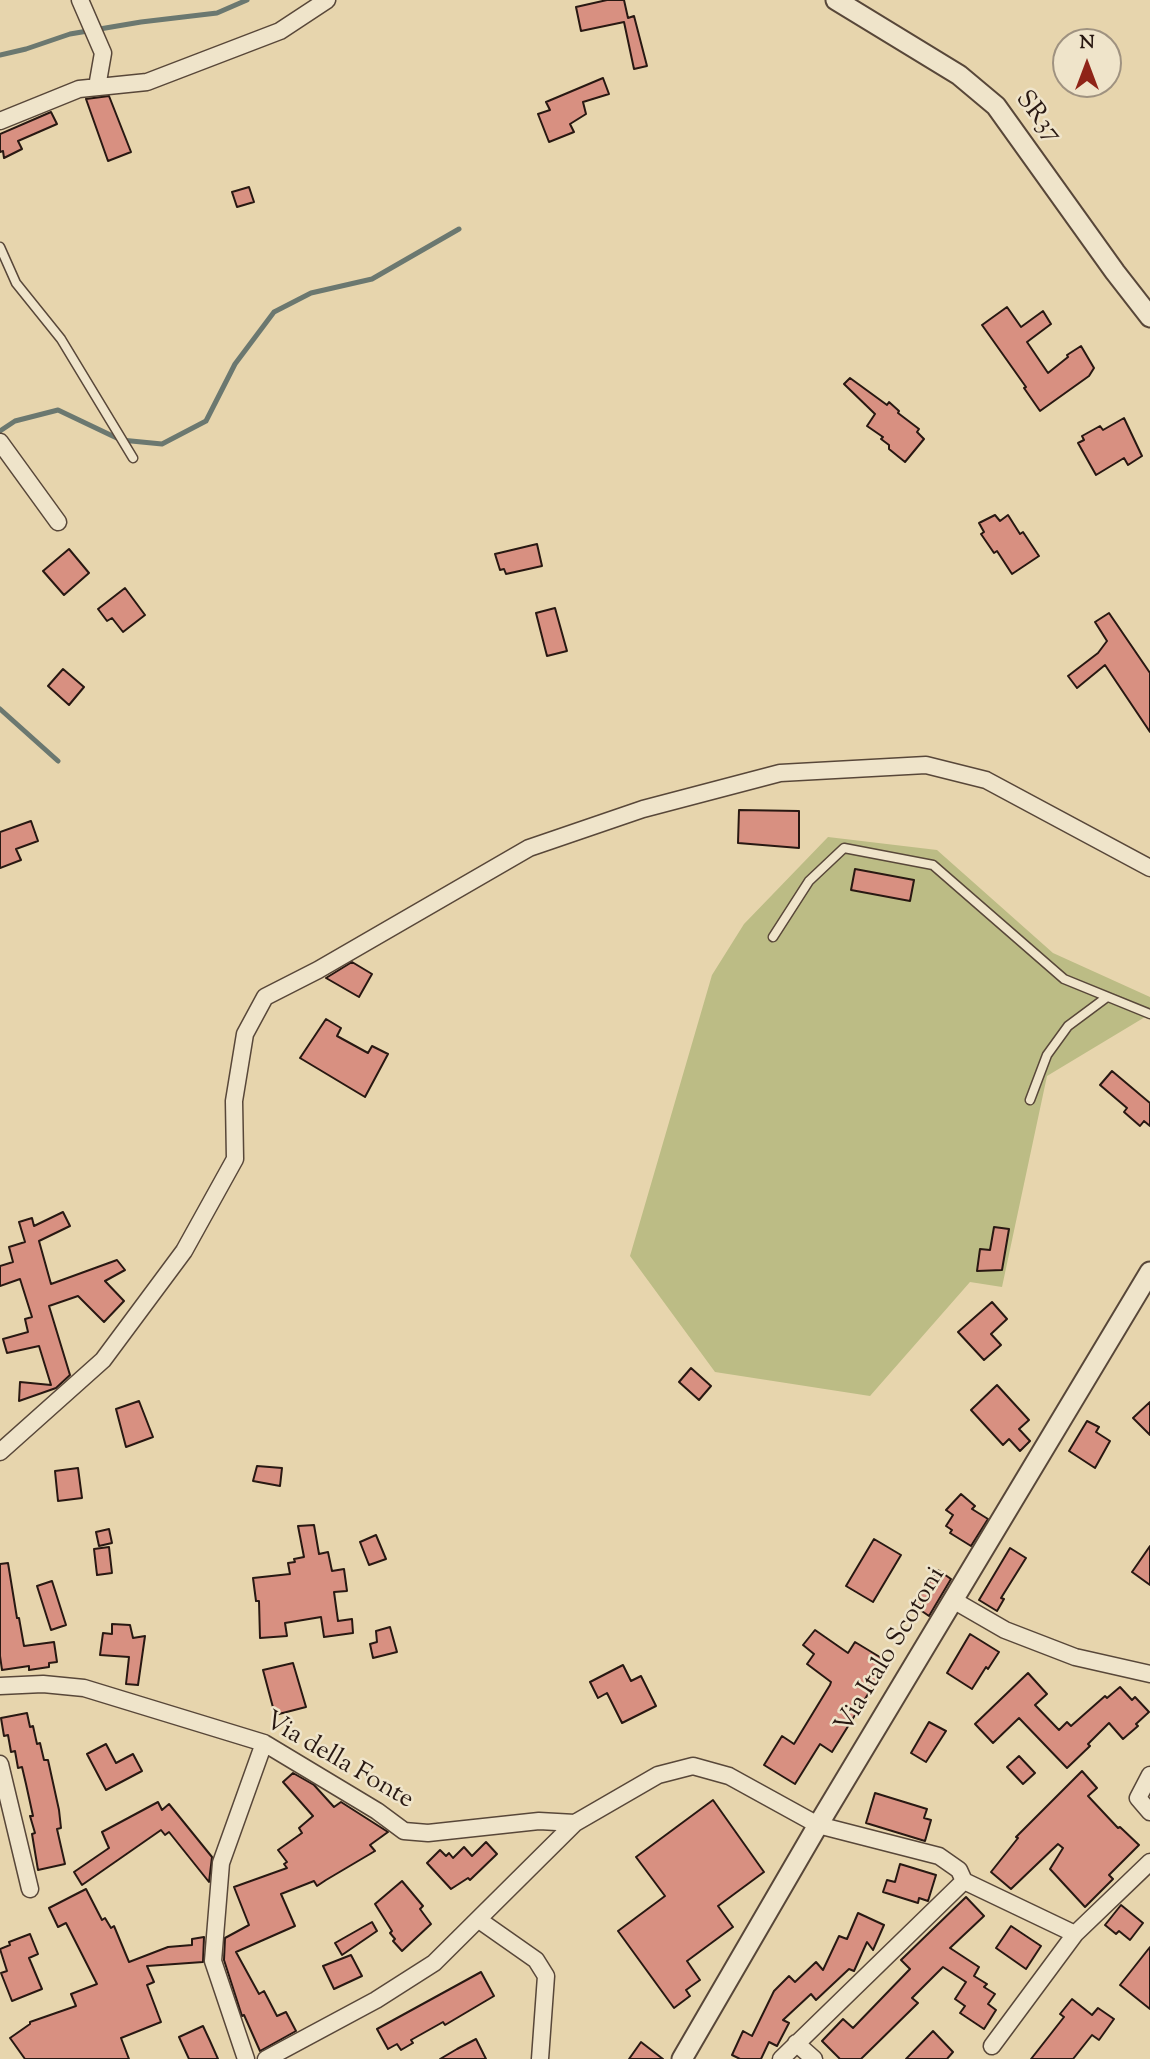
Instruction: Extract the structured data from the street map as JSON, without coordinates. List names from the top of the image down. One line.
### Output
{"streets":{"street":["SR37","Via Italo Scotoni","Via della Fonte"]},"north":"top"}
